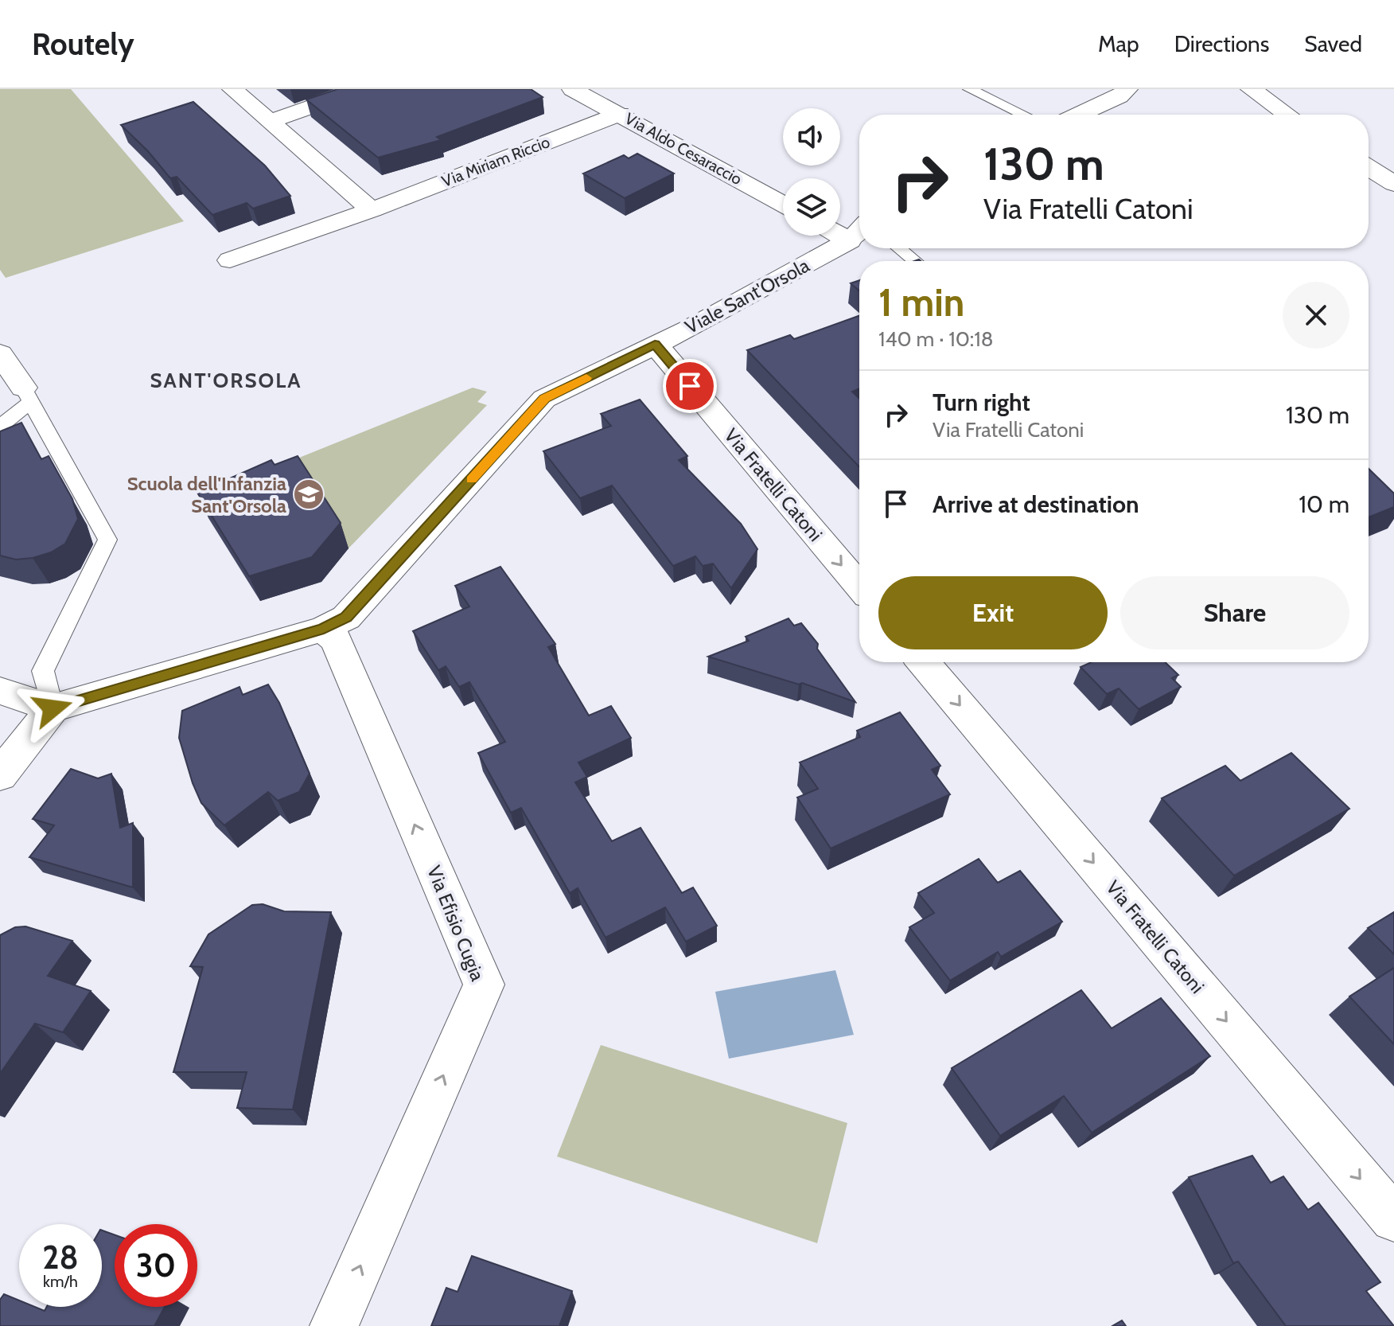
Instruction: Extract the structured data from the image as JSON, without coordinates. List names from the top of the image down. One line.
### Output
{"streets":{"street":["Via Aldo Cesaraccio","Via Miriam Riccio","Viale Sant'Orsola","Via Fratelli Catoni","Via Efisio Cugia"]},"crossings":[["Via Aldo Cesaraccio","Via Miriam Riccio"],["Viale Sant'Orsola","Via Fratelli Catoni"],["Viale Sant'Orsola","Via Efisio Cugia"]],"one_way":["Via Fratelli Catoni","Via Efisio Cugia"],"districts":["SANT'ORSOLA"],"places":{"school or university":["Scuola dell'Infanzia Sant'Orsola"]},"page":{"header":"Routely","nav":["Map","Directions","Saved"],"turn":["130 m","Via Fratelli Catoni"],"heading":["1 min","140 m · 10:18"],"list":[{"name":"Turn right","note":"Via Fratelli Catoni","value":"130 m"},{"name":"Arrive at destination","value":"10 m"}],"buttons":["Exit","Share"],"speed":"28 km/h","limit":"30"}}
